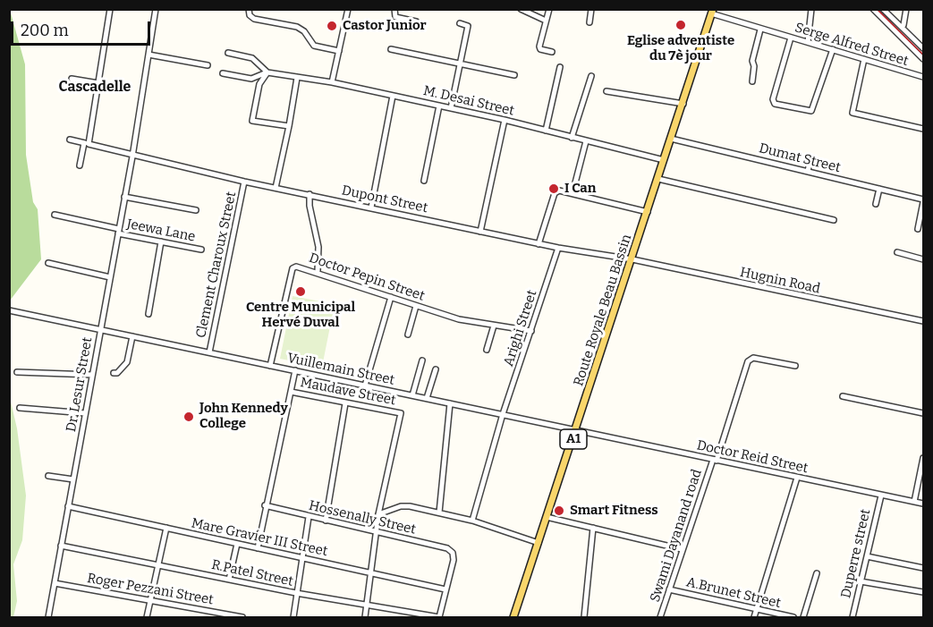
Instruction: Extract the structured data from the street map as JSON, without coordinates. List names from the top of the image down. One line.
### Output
{"streets":{"main road":["Route Royale Beau Bassin","A1"],"street":["Serge Alfred Street","M. Desai Street","Dumat Street","Dupont Street","Jeewa Lane","Clement Charoux Street","Doctor Pepin Street","Hugnin Road","Arighi Street","Vuillemain Street","Dr. Lesur Street","Maudave Street","Doctor Reid Street","Hossenally Street","Swami Dayanand road","Mare Gravier III Street","Duperre street","R.Patel Street","Roger Pezzani Street","A.Brunet Street"]},"crossings":[["Serge Alfred Street","Route Royale Beau Bassin"],["M. Desai Street","Route Royale Beau Bassin"],["Dumat Street","Route Royale Beau Bassin"],["Dupont Street","Clement Charoux Street"],["Dupont Street","Hugnin Road"],["Dupont Street","Route Royale Beau Bassin"],["Dupont Street","Arighi Street"],["Dupont Street","Dr. Lesur Street"],["Jeewa Lane","Dr. Lesur Street"],["Clement Charoux Street","Vuillemain Street"],["Doctor Pepin Street","Arighi Street"],["Doctor Pepin Street","Vuillemain Street"],["Hugnin Road","Route Royale Beau Bassin"],["Route Royale Beau Bassin","Vuillemain Street"],["Route Royale Beau Bassin","Doctor Reid Street"],["Arighi Street","Vuillemain Street"],["Vuillemain Street","Dr. Lesur Street"],["Vuillemain Street","Doctor Reid Street"],["Dr. Lesur Street","Mare Gravier III Street"],["Dr. Lesur Street","R.Patel Street"],["Dr. Lesur Street","Roger Pezzani Street"],["Doctor Reid Street","Swami Dayanand road"],["Doctor Reid Street","Duperre street"],["Hossenally Street","Mare Gravier III Street"],["Swami Dayanand road","A.Brunet Street"]],"districts":["Cascadelle"],"places":["Eglise adventiste du 7è jour","Castor Junior","I Can","Centre Municipal Hervé Duval","John Kennedy College","Smart Fitness"],"scale_bar":"200 m"}
